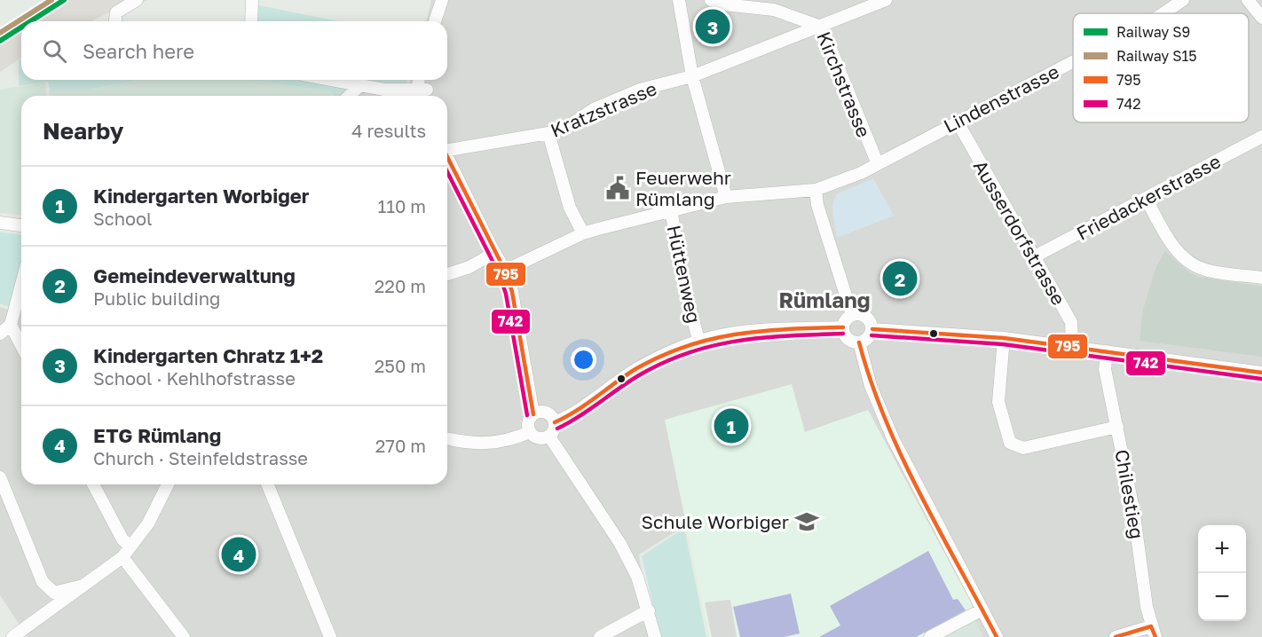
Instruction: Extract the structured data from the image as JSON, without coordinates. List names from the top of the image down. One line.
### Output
{"streets":{"street":["Kirchstrasse","Lindenstrasse","Kratzstrasse","Friedackerstrasse","Ausserdorfstrasse","Hüttenweg","Chilestieg"]},"crossings":[["Kirchstrasse","Lindenstrasse"],["Kirchstrasse","Kratzstrasse"],["Lindenstrasse","Ausserdorfstrasse"],["Lindenstrasse","Hüttenweg"],["Friedackerstrasse","Ausserdorfstrasse"]],"districts":["Rümlang"],"places":{"public building":["Feuerwehr Rümlang"],"school or university":["Schule Worbiger"]},"lines":["rail line S9","rail line S15","transit line 795","transit line 742"],"legend":["Railway S9","Railway S15","795","742"],"page":{"pins":["3","2","1","4"],"search":"Search here","heading":["Nearby","4 results"],"list":[{"mark":"1","name":"Kindergarten Worbiger","note":"School","value":"110 m"},{"mark":"2","name":"Gemeindeverwaltung","note":"Public building","value":"220 m"},{"mark":"3","name":"Kindergarten Chratz 1+2","note":"School · Kehlhofstrasse","value":"250 m"},{"mark":"4","name":"ETG Rümlang","note":"Church · Steinfeldstrasse","value":"270 m"}],"map_buttons":["+","−"]}}
